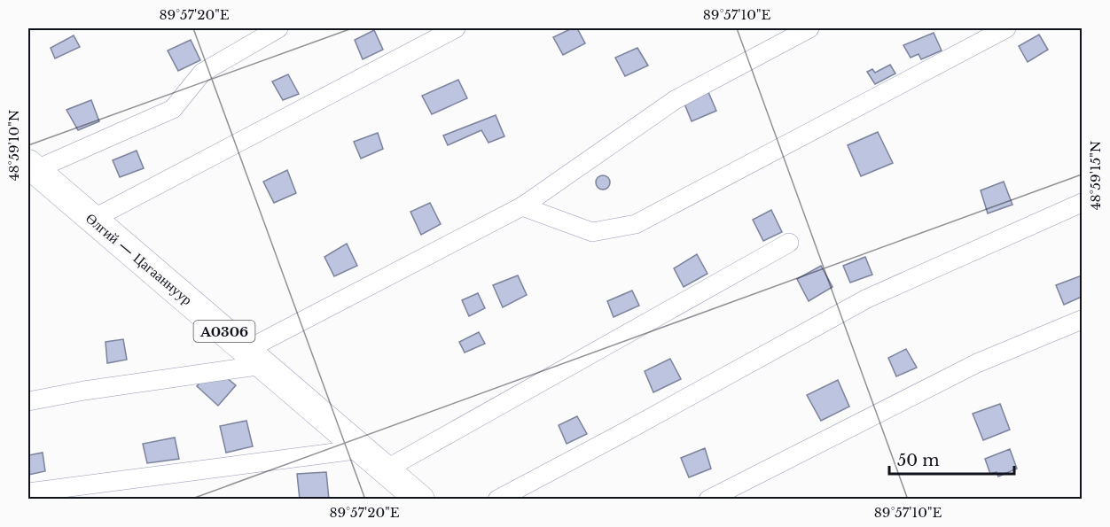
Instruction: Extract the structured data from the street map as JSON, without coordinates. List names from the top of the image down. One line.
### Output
{"streets":{"highway":["Өлгий — Цагааннуур","A0306"]},"scale_bar":"50 m","coordinates":["89°57'20\"E","89°57'10\"E","48°59'10\"N","48°59'15\"N"]}
